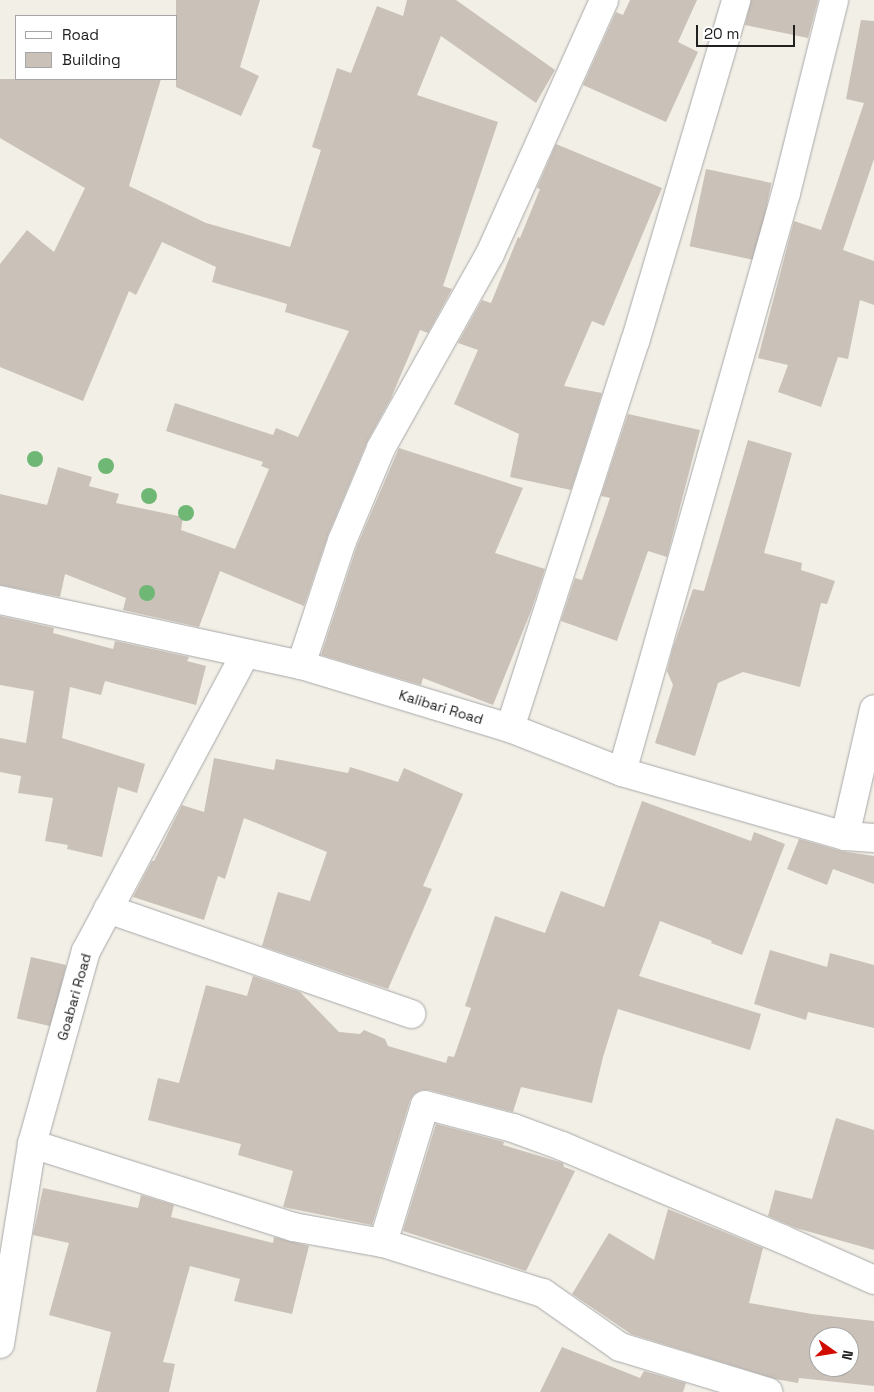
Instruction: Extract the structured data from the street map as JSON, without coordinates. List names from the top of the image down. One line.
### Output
{"streets":{"street":["Kalibari Road","Goabari Road"]},"crossings":[["Kalibari Road","Goabari Road"]],"legend":["Road","Building"],"scale_bar":"20 m","north":"right"}
